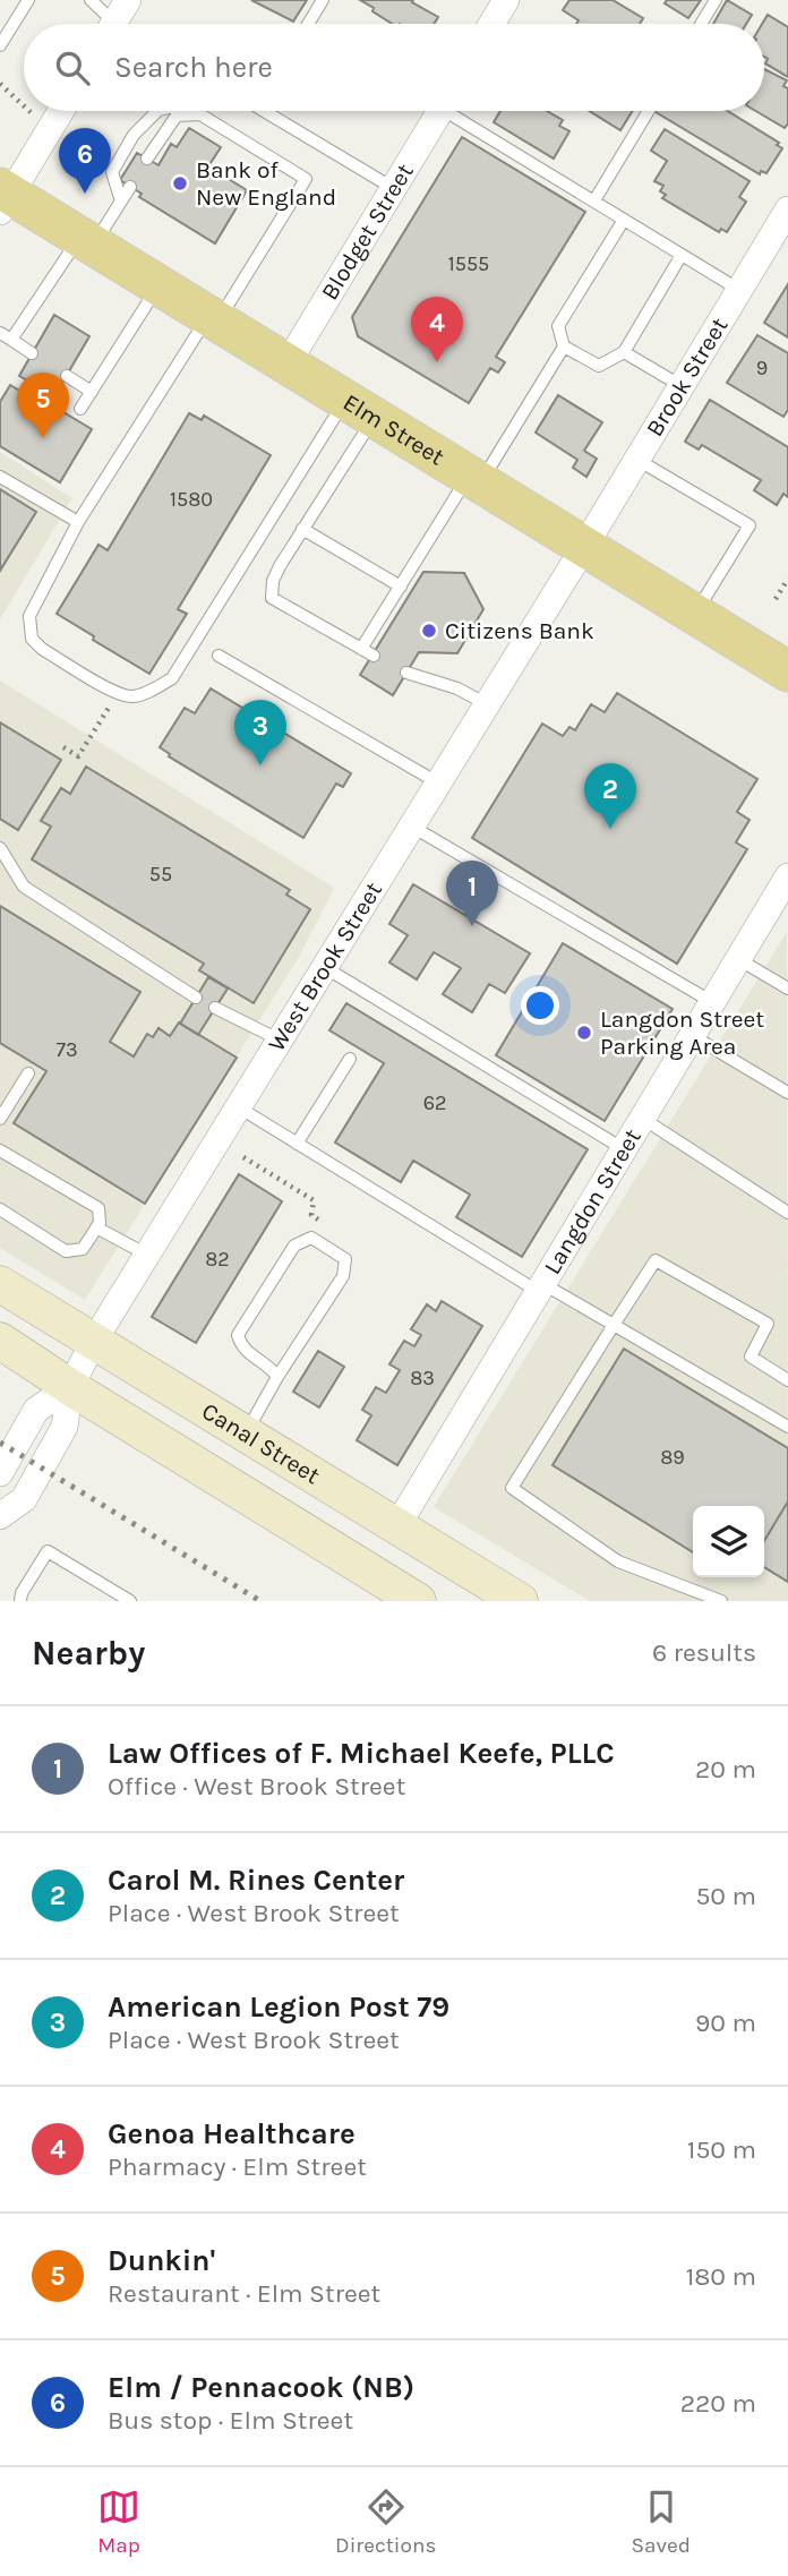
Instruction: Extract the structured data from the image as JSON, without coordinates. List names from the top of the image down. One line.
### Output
{"streets":{"main road":["Elm Street"],"street":["Blodget Street","Brook Street","West Brook Street","Langdon Street","Canal Street"]},"crossings":[["Blodget Street","Elm Street"],["Brook Street","Elm Street"],["Brook Street","West Brook Street"],["Elm Street","West Brook Street"],["West Brook Street","Canal Street"],["Langdon Street","Canal Street"]],"places":["Bank of New England","Citizens Bank","Langdon Street Parking Area"],"house_numbers":["1555","9","1580","55","73","62","82","83","89"],"page":{"search":"Search here","pins":["6","4","5","3","2","1"],"heading":["Nearby","6 results"],"list":[{"mark":"1","name":"Law Offices of F. Michael Keefe, PLLC","note":"Office · West Brook Street","value":"20 m"},{"mark":"2","name":"Carol M. Rines Center","note":"Place · West Brook Street","value":"50 m"},{"mark":"3","name":"American Legion Post 79","note":"Place · West Brook Street","value":"90 m"},{"mark":"4","name":"Genoa Healthcare","note":"Pharmacy · Elm Street","value":"150 m"},{"mark":"5","name":"Dunkin'","note":"Restaurant · Elm Street","value":"180 m"},{"mark":"6","name":"Elm / Pennacook (NB)","note":"Bus stop · Elm Street","value":"220 m"}],"nav":["Map","Directions","Saved"]}}
